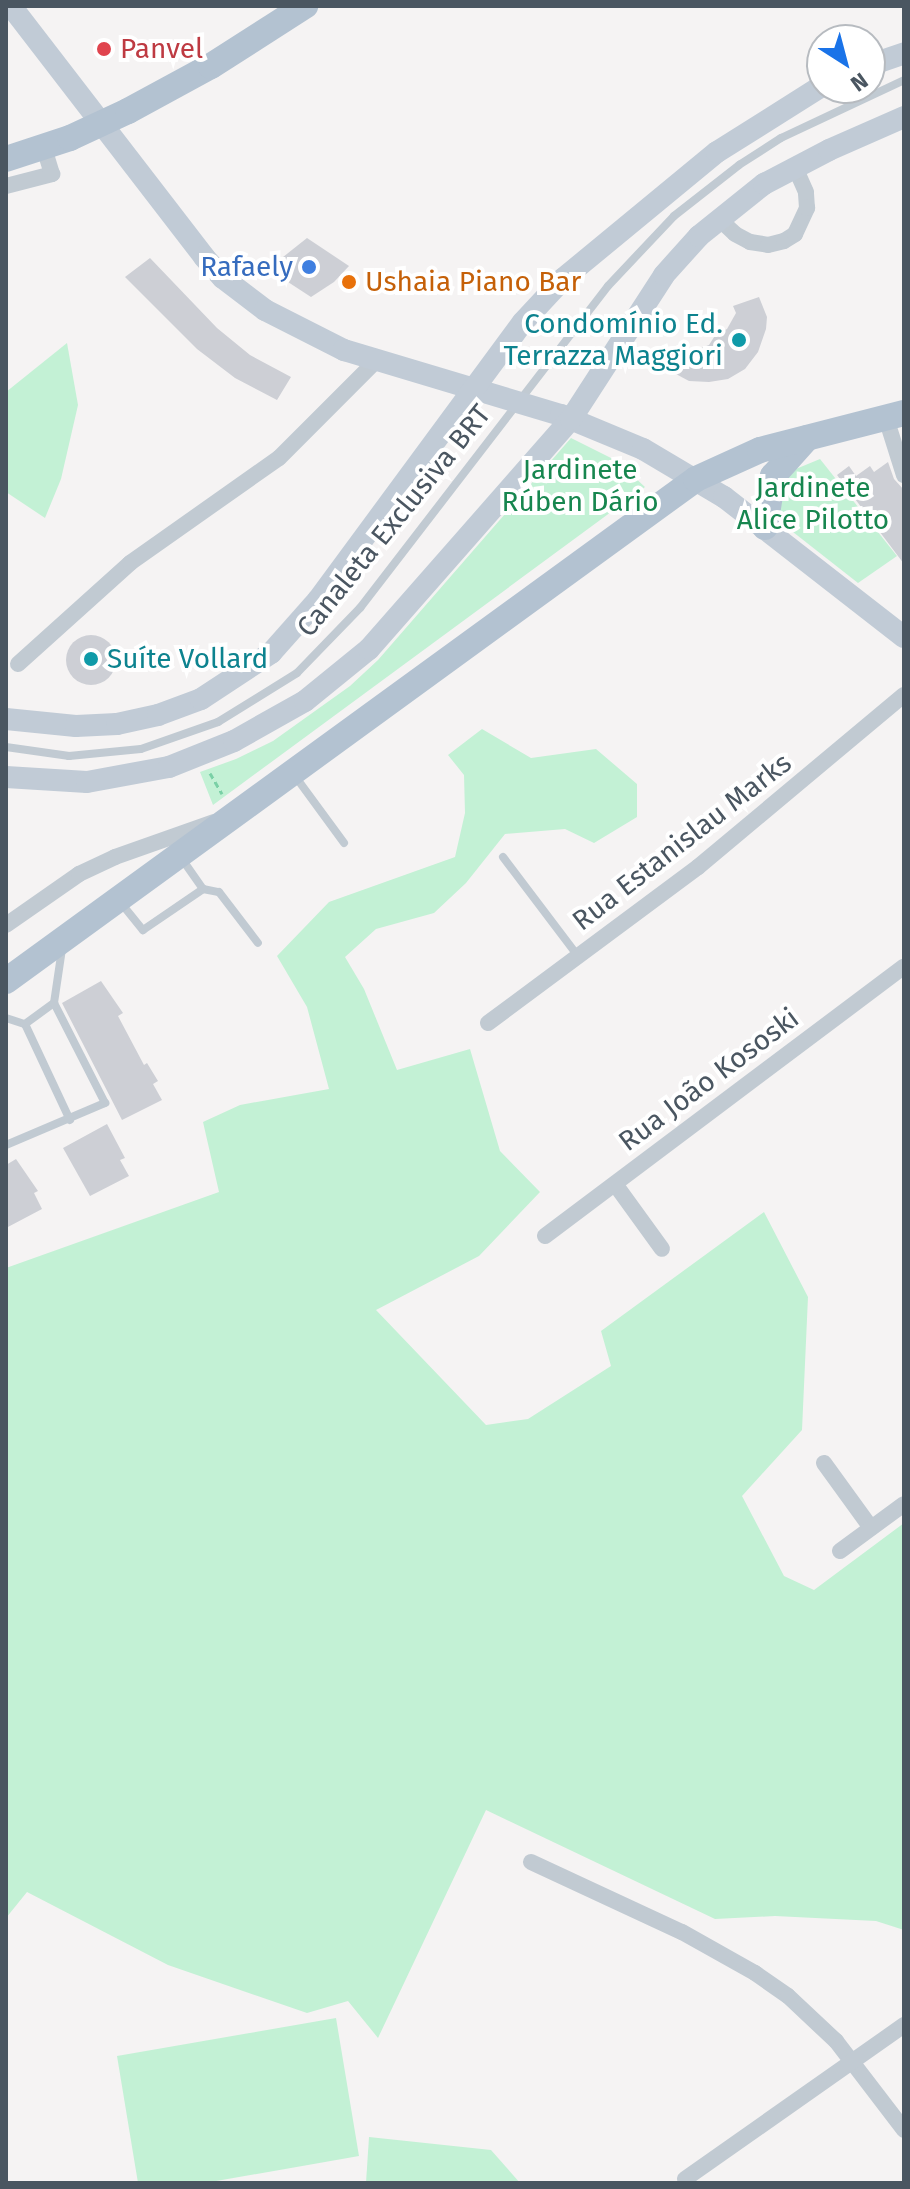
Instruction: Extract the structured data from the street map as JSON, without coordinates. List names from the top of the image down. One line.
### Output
{"streets":{"street":["Rua Estanislau Marks","Rua João Kososki"],"lane":["Canaleta Exclusiva BRT"]},"parks":["Jardinete Rúben Dário","Jardinete Alice Pilotto"],"places":["Panvel","Rafaely","Ushaia Piano Bar","Condomínio Ed. Terrazza Maggiori","Suíte Vollard"],"north":"bottom right"}
